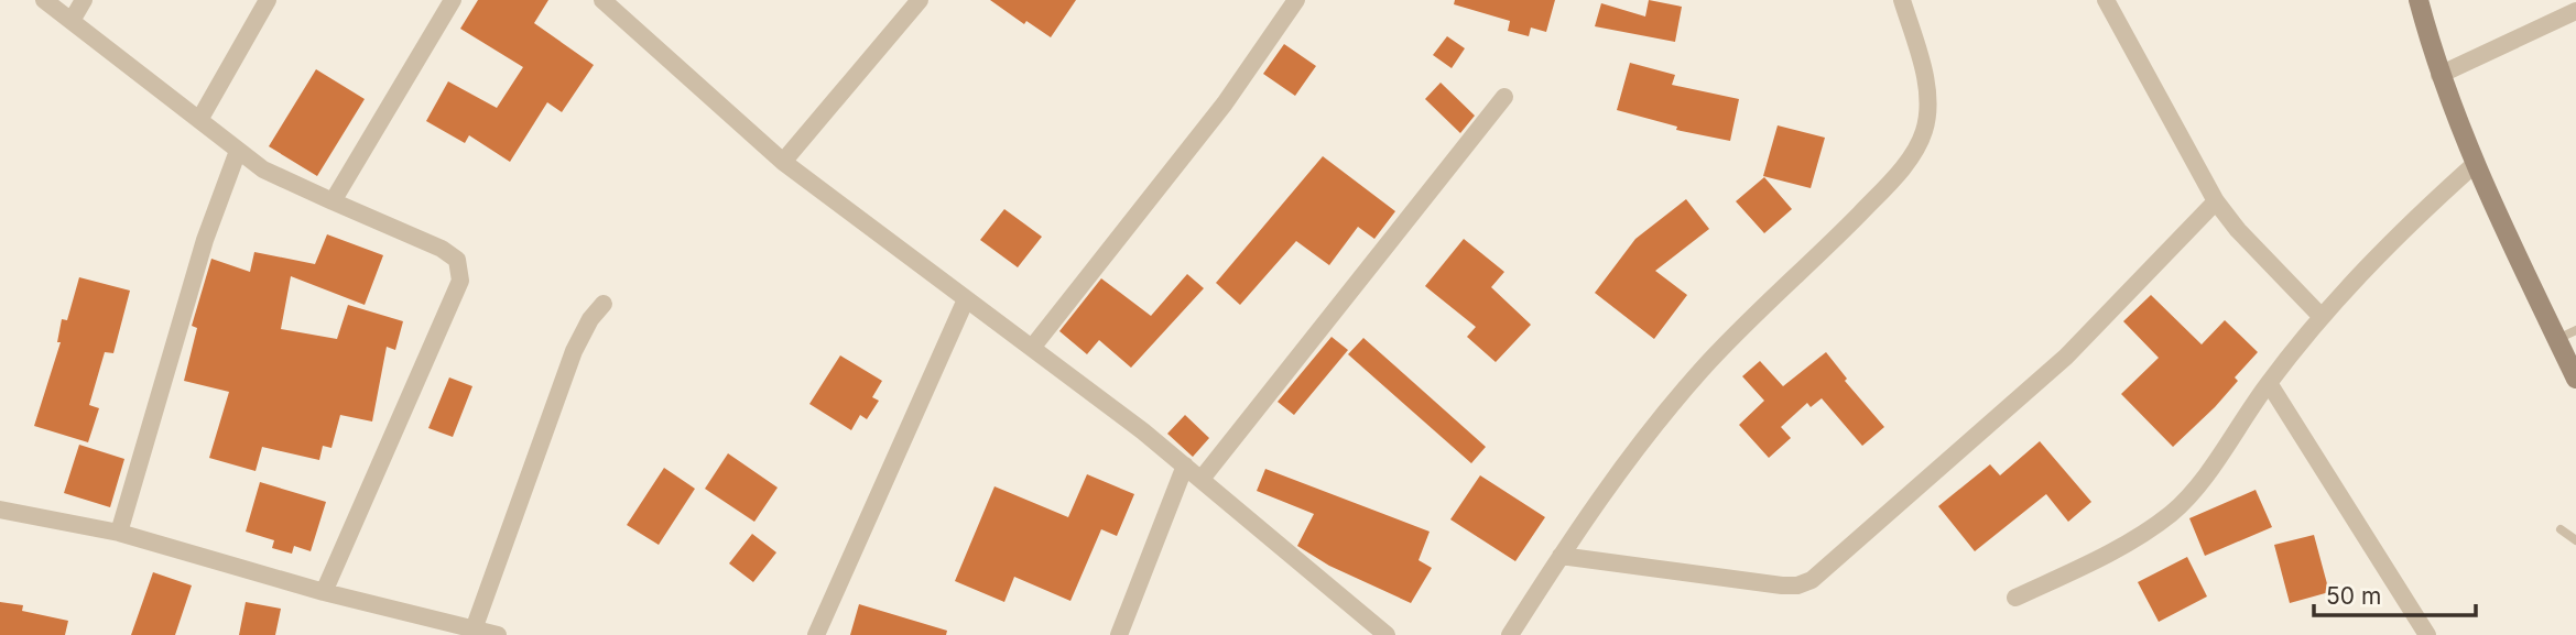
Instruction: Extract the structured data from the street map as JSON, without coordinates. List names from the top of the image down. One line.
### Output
{"scale_bar":"50 m"}
